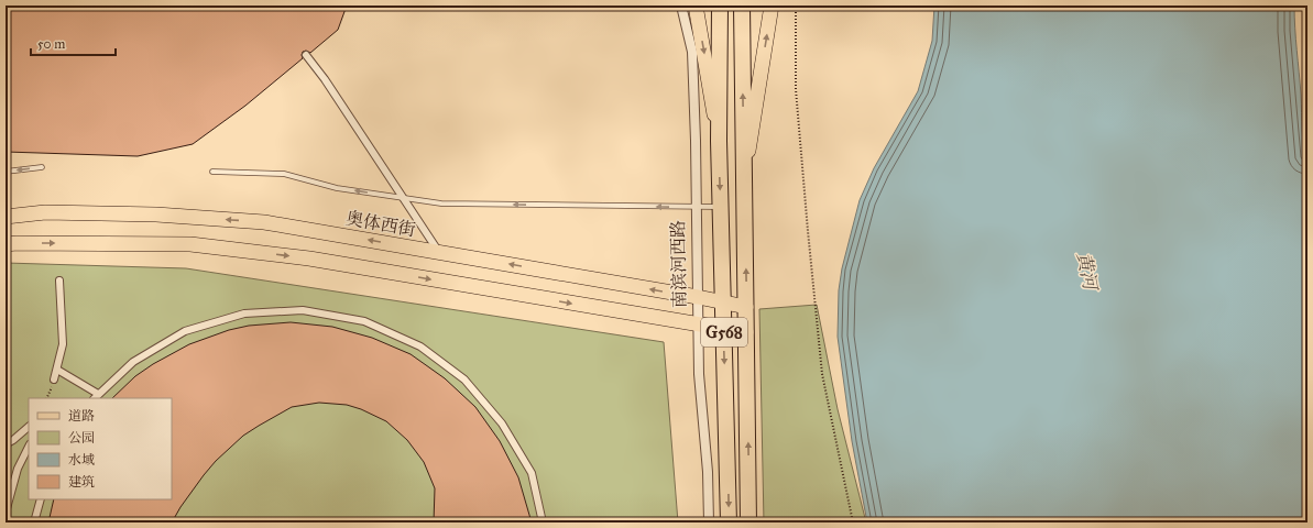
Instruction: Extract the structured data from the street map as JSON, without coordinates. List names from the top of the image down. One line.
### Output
{"streets":{"highway":["G568"],"main road":["奥体西街"],"street":["南滨河西路"]},"crossings":[["奥体西街","南滨河西路"],["奥体西街","G568"]],"water":["黄河"],"legend":["道路","公园","水域","建筑"],"scale_bar":"50 m"}
